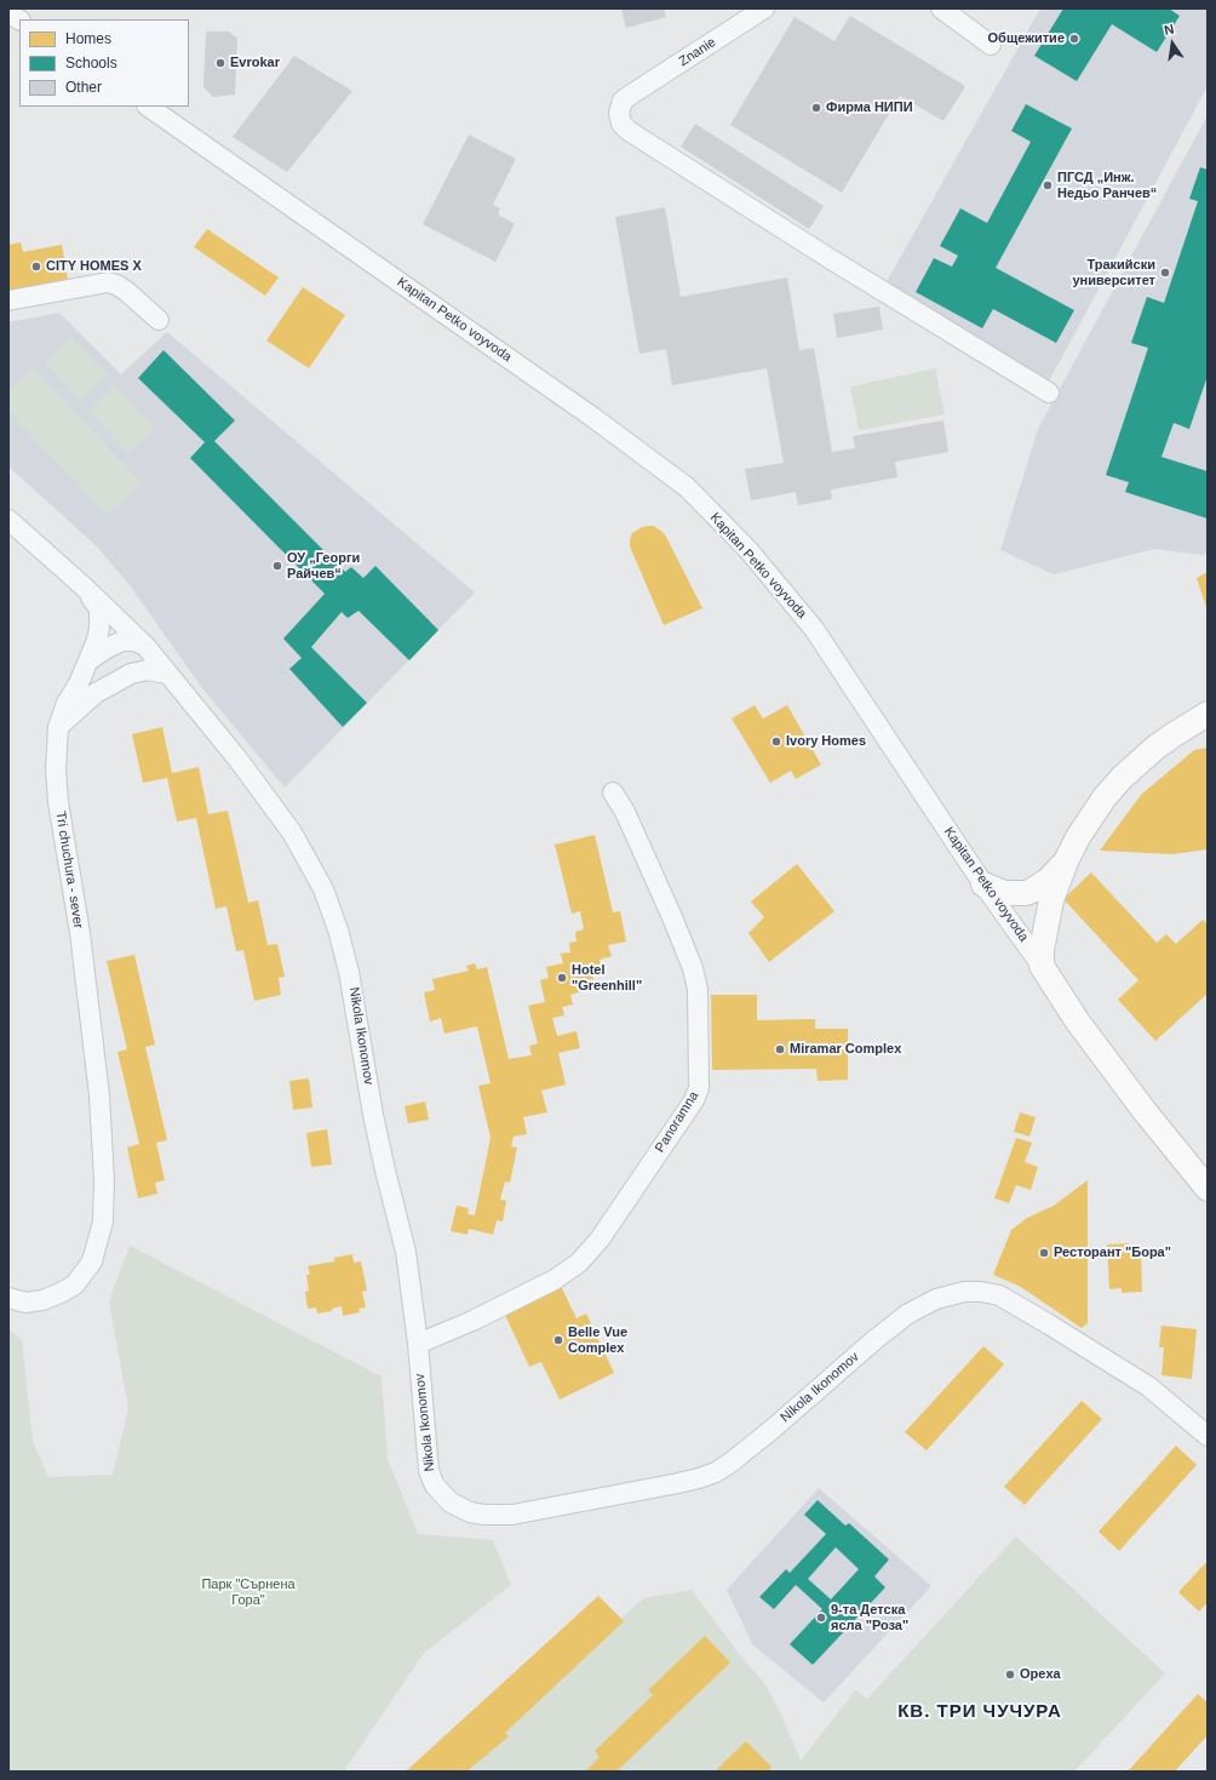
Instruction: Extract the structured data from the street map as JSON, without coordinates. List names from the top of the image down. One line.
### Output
{"streets":{"main road":["Kapitan Petko voyvoda"],"street":["Znanie","Tri chuchura - sever","Nikola Ikonomov","Panoramna"]},"crossings":[["Nikola Ikonomov","Panoramna"]],"districts":["КВ. ТРИ ЧУЧУРА"],"parks":["Парк \"Сърнена Гора\""],"places":["Общежитие","Evrokar","Фирма НИПИ","ПГСД „Инж. Недьо Ранчев“","CITY HOMES X","Тракийски университет","ОУ „Георги Райчев“","Ivory Homes","Hotel \"Greenhill\"","Miramar Complex","Ресторант \"Бора\"","Belle Vue Complex","9-та Детска ясла \"Роза\"","Opeха"],"legend":["Homes","Schools","Other"],"north":"top"}
